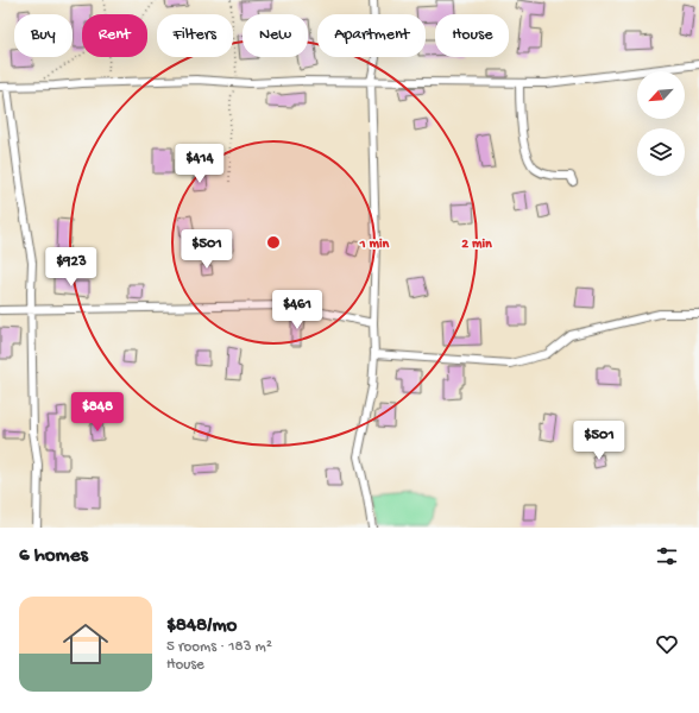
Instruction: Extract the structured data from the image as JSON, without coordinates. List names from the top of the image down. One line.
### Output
{"north":"bottom left","page":{"chip":["Buy","Rent","Filters","New","Apartment","House"],"price":["$414","$501","$923","$461","$848","$501"],"heading":"6 homes","list":[{"name":"$848/mo","note":"5 rooms · 183 m² · House"}]},"rings":["1 min","2 min"]}
